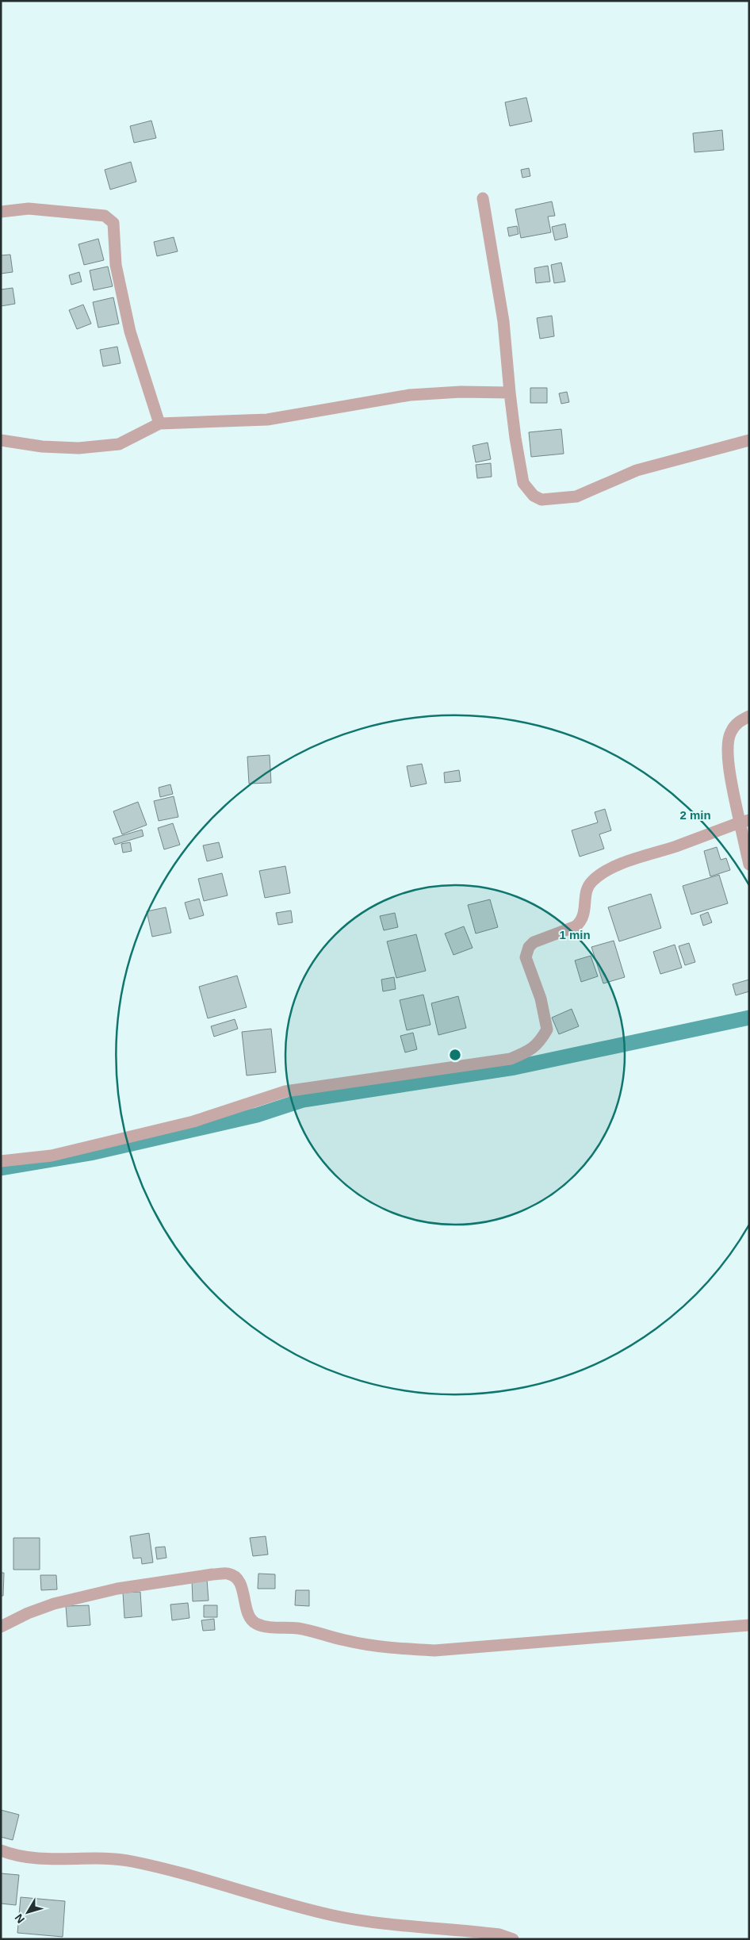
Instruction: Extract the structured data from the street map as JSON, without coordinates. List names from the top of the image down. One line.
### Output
{"north":"bottom left","rings":["2 min","1 min"]}
